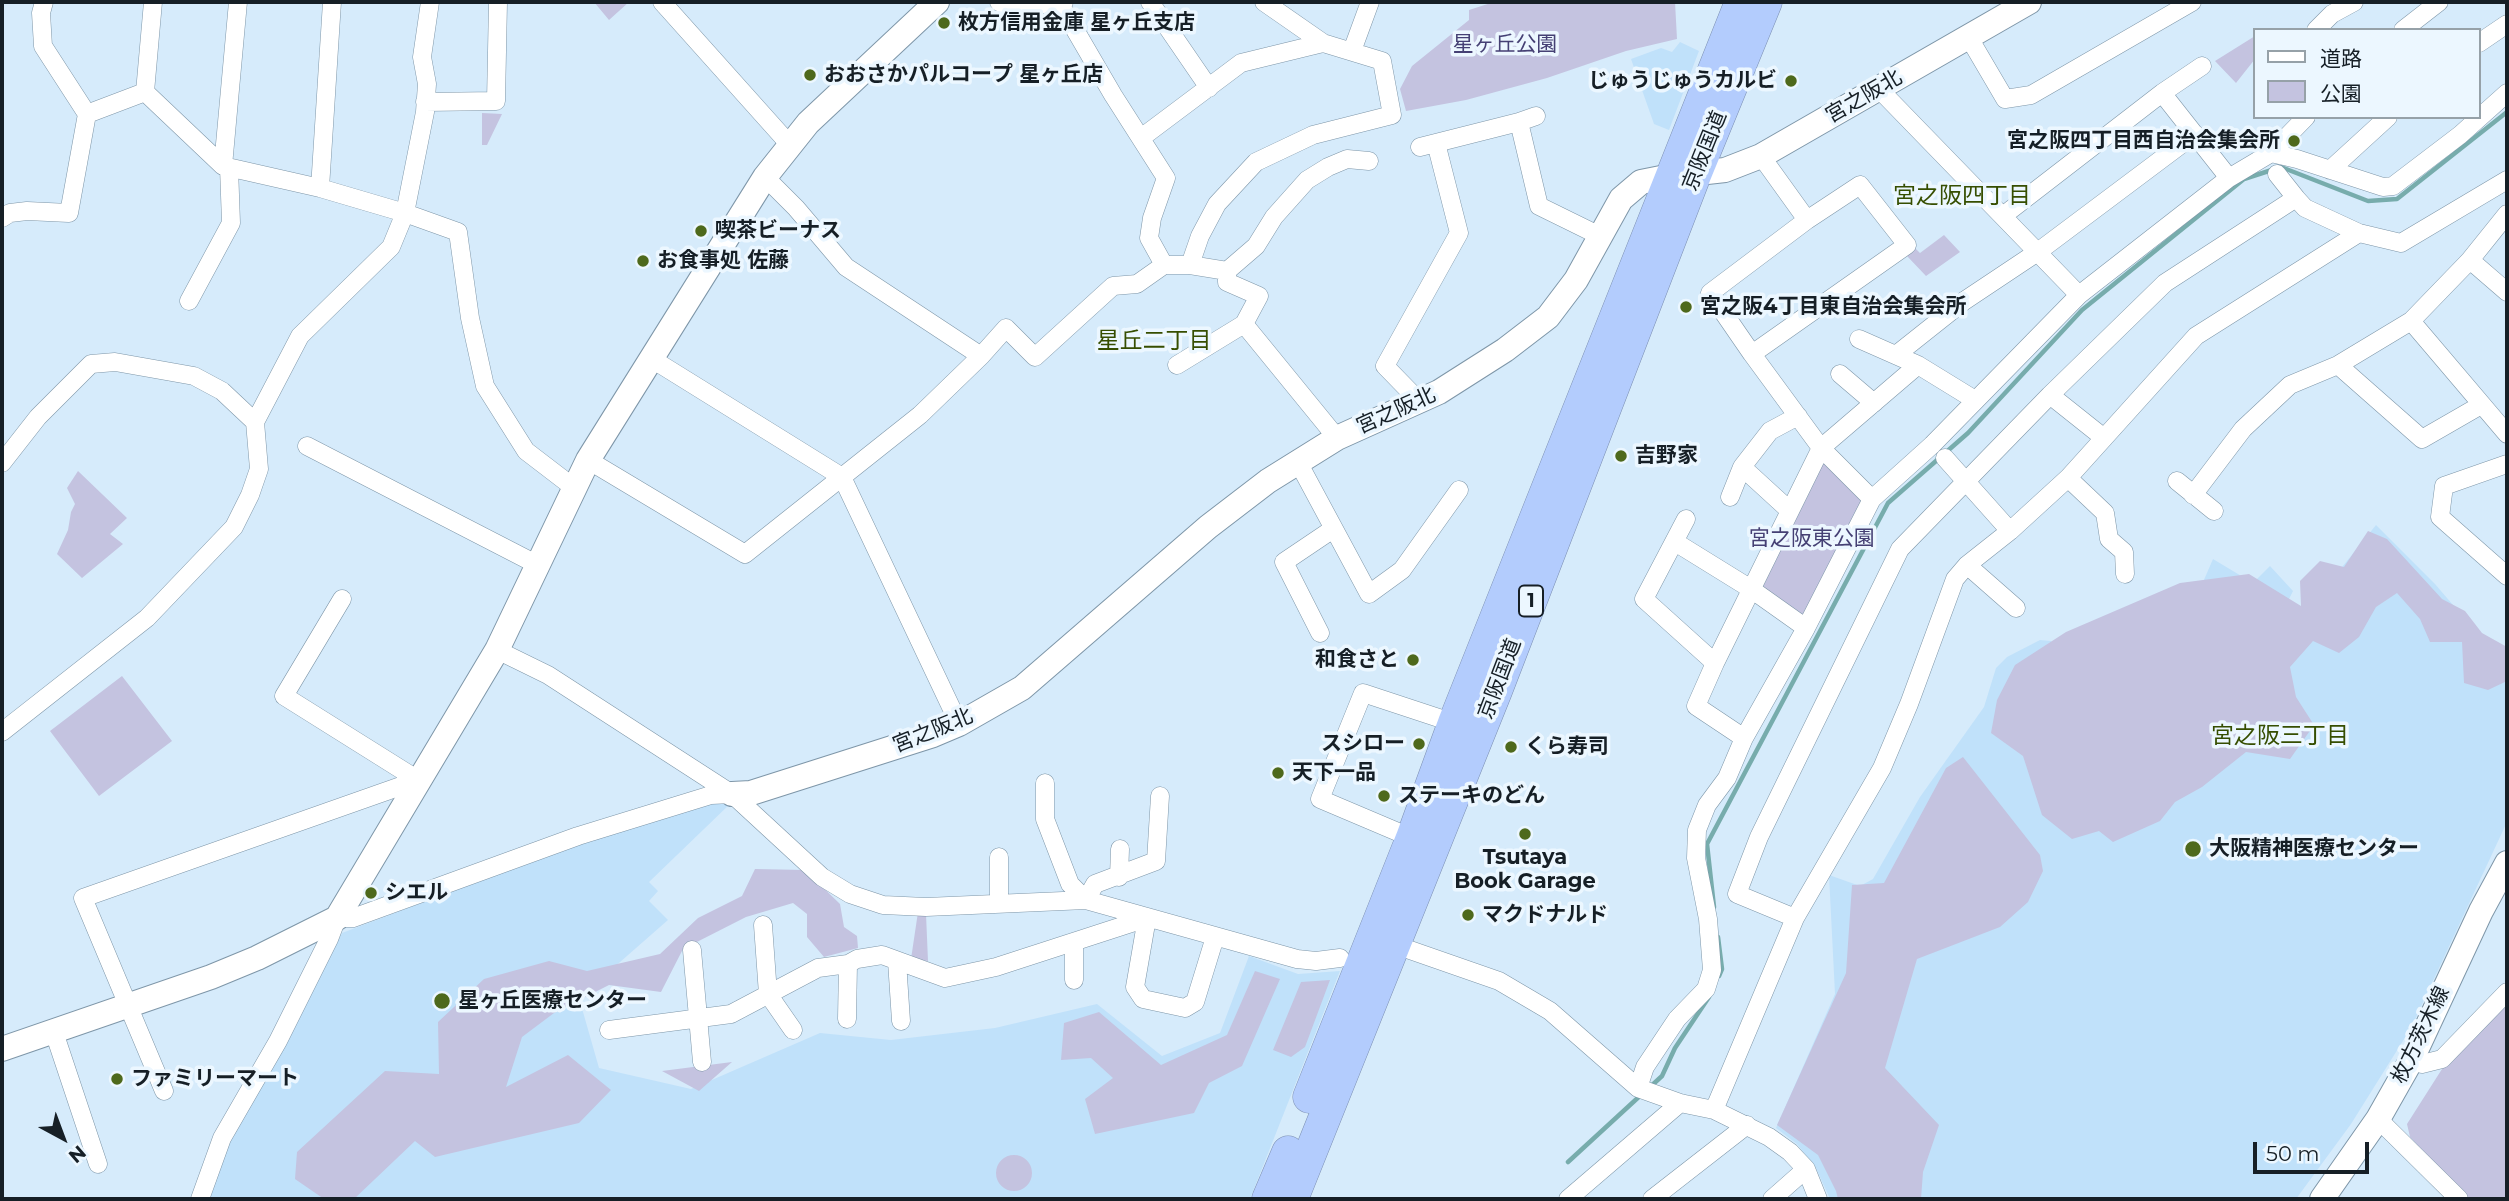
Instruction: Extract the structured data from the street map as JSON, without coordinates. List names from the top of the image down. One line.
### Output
{"streets":{"highway":["京阪国道","1"],"street":["宮之阪北","枚方茨木線"]},"crossings":[["宮之阪北","京阪国道"]],"districts":["宮之阪四丁目","星丘二丁目","宮之阪三丁目"],"parks":["星ヶ丘公園","宮之阪東公園"],"places":["枚方信用金庫 星ヶ丘支店","おおさかパルコープ 星ヶ丘店","じゅうじゅうカルビ","宮之阪四丁目西自治会集会所","喫茶ビーナス","お食事処 佐藤","宮之阪4丁目東自治会集会所","吉野家","和食さと","スシロー","くら寿司","天下一品","ステーキのどん","Tsutaya Book Garage","大阪精神医療センター","シエル","マクドナルド","星ヶ丘医療センター","ファミリーマート"],"legend":["道路","公園"],"scale_bar":"50 m","north":"bottom right"}
